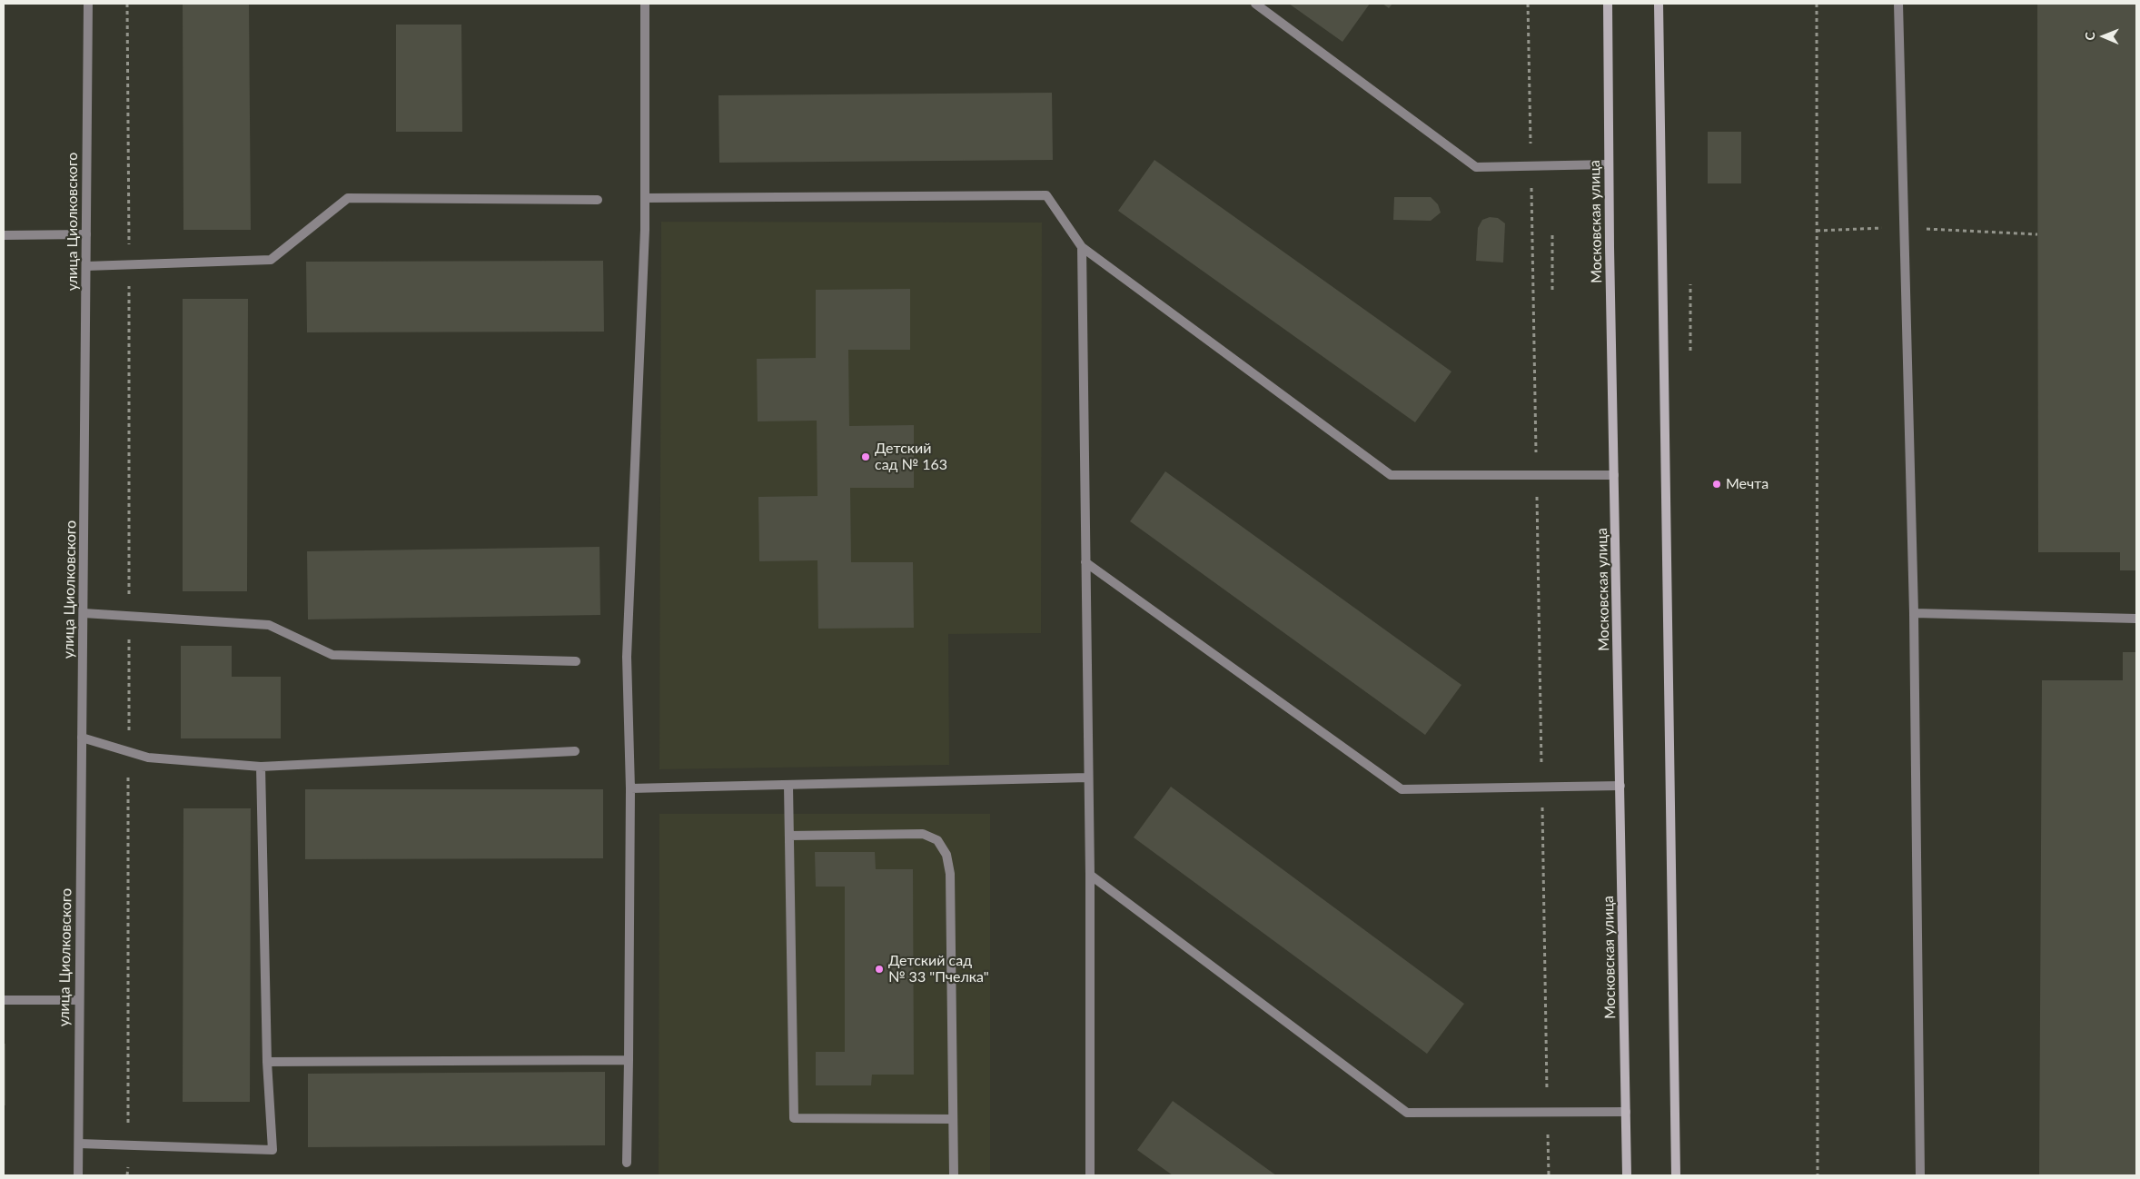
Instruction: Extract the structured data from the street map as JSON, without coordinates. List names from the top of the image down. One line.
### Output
{"streets":{"main road":["Московская улица"],"street":["улица Циолковского"]},"places":["Детский сад № 163","Мечта","Детский сад № 33 \"Пчелка\""],"north":"left"}
